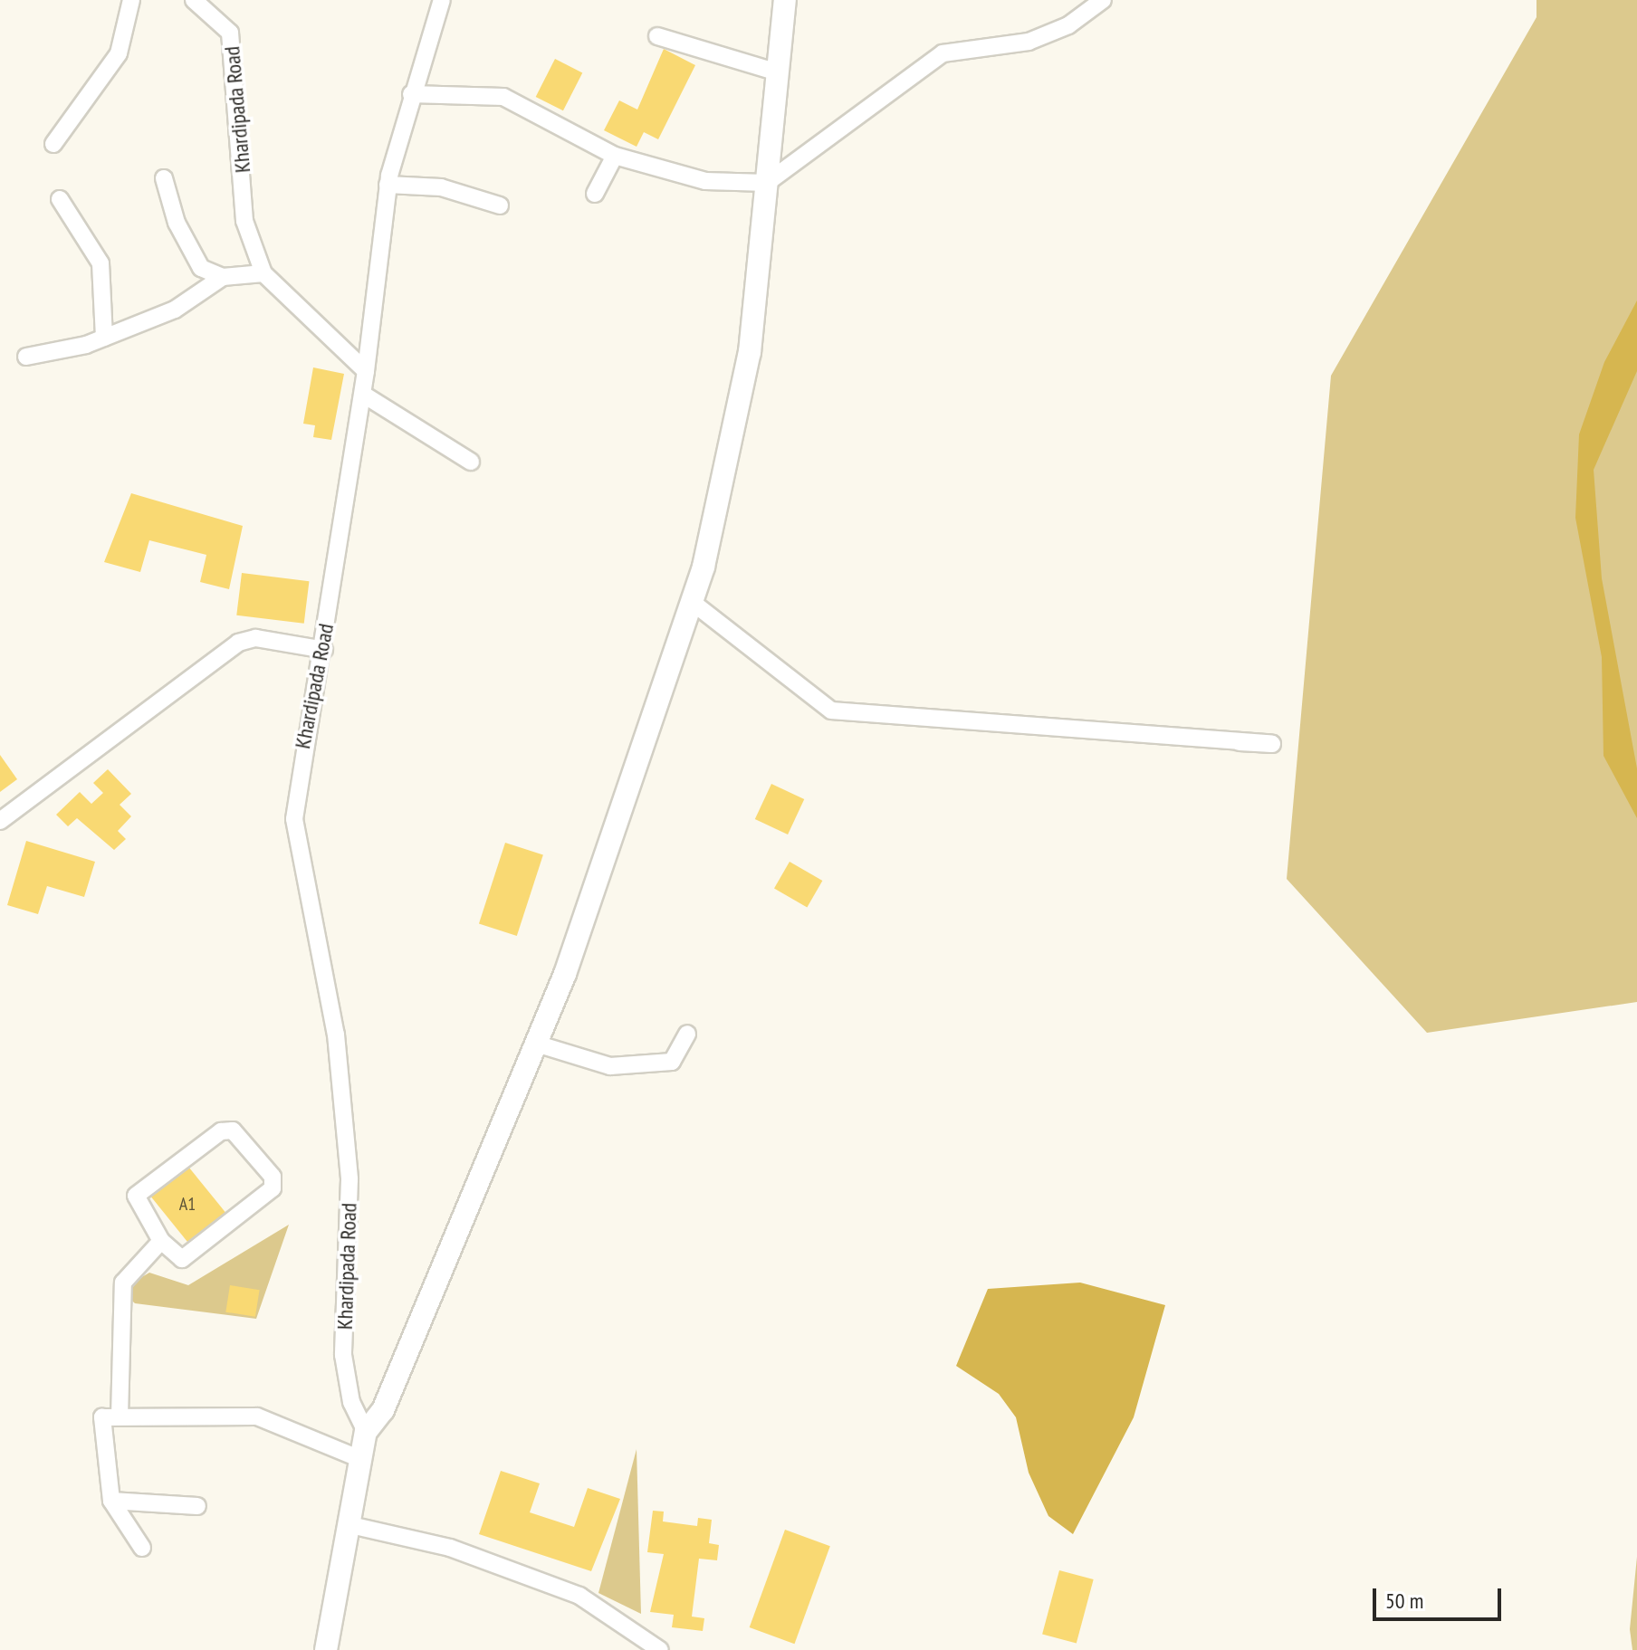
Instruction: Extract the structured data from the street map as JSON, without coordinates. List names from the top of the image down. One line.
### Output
{"streets":{"street":["Khardipada Road"]},"house_numbers":["A1"],"scale_bar":"50 m"}
